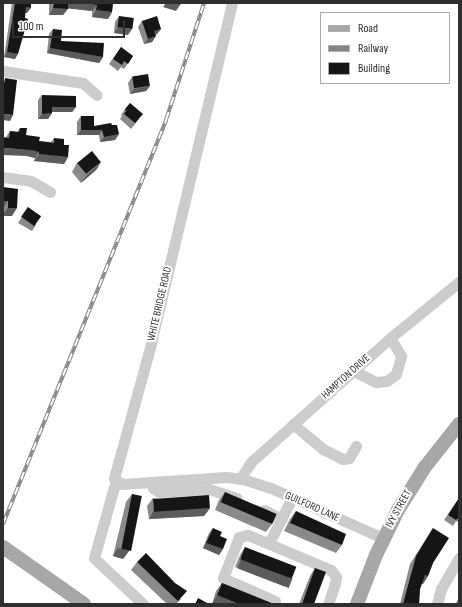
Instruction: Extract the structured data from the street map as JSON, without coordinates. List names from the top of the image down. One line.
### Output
{"streets":{"main road":["IVY STREET"],"street":["WHITE BRIDGE ROAD","HAMPTON DRIVE","GUILFORD LANE"]},"crossings":[["HAMPTON DRIVE","GUILFORD LANE"],["GUILFORD LANE","IVY STREET"]],"legend":["Road","Railway","Building"],"scale_bar":"100 m"}
